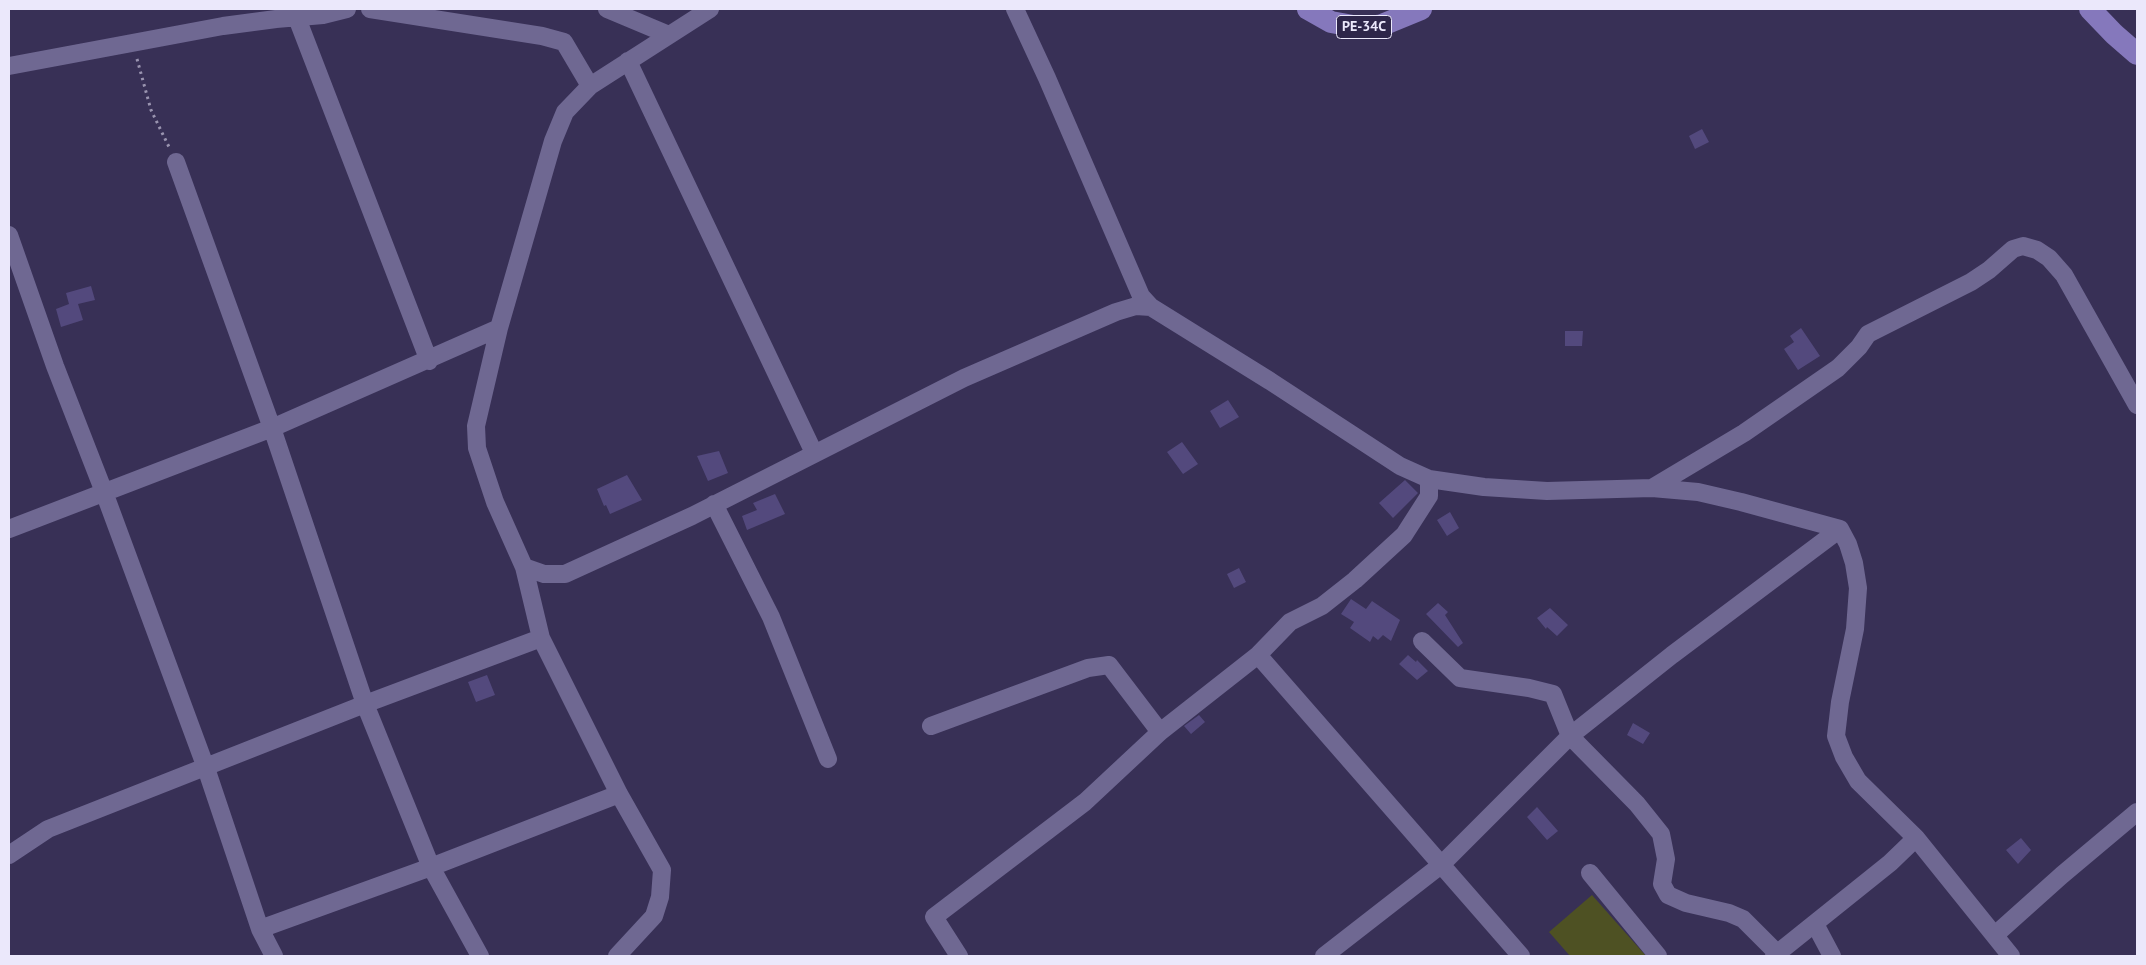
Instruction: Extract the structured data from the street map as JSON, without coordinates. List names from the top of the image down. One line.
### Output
{"streets":{"main road":["PE-34C"]}}
